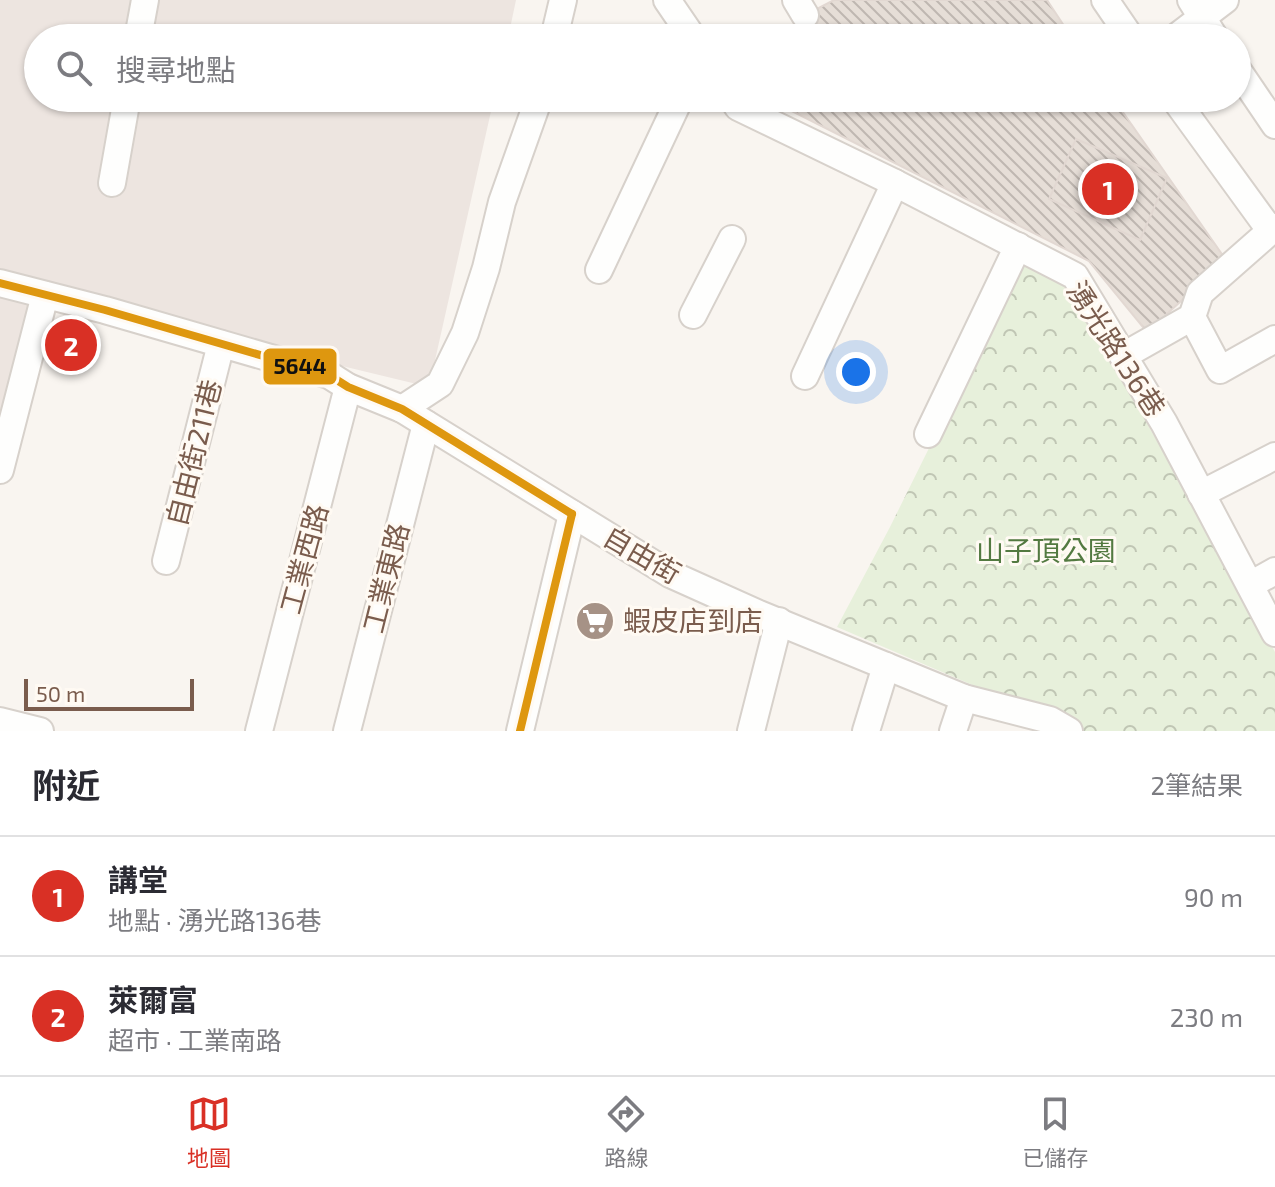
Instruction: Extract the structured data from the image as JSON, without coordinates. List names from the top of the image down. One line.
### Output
{"streets":{"street":["湧光路136巷","自由街211巷","自由街","工業西路","工業東路"]},"crossings":[["自由街211巷","自由街"],["自由街","工業西路"],["自由街","工業東路"]],"parks":["山子頂公園"],"places":{"supermarket":["蝦皮店到店"]},"lines":["transit line 5644"],"scale_bar":"50 m","page":{"search":"搜尋地點","pins":["1","2"],"scale":"50 m","heading":["附近","2筆結果"],"list":[{"mark":"1","name":"講堂","note":"地點 · 湧光路136巷","value":"90 m"},{"mark":"2","name":"萊爾富","note":"超市 · 工業南路","value":"230 m"}],"nav":["地圖","路線","已儲存"]}}
